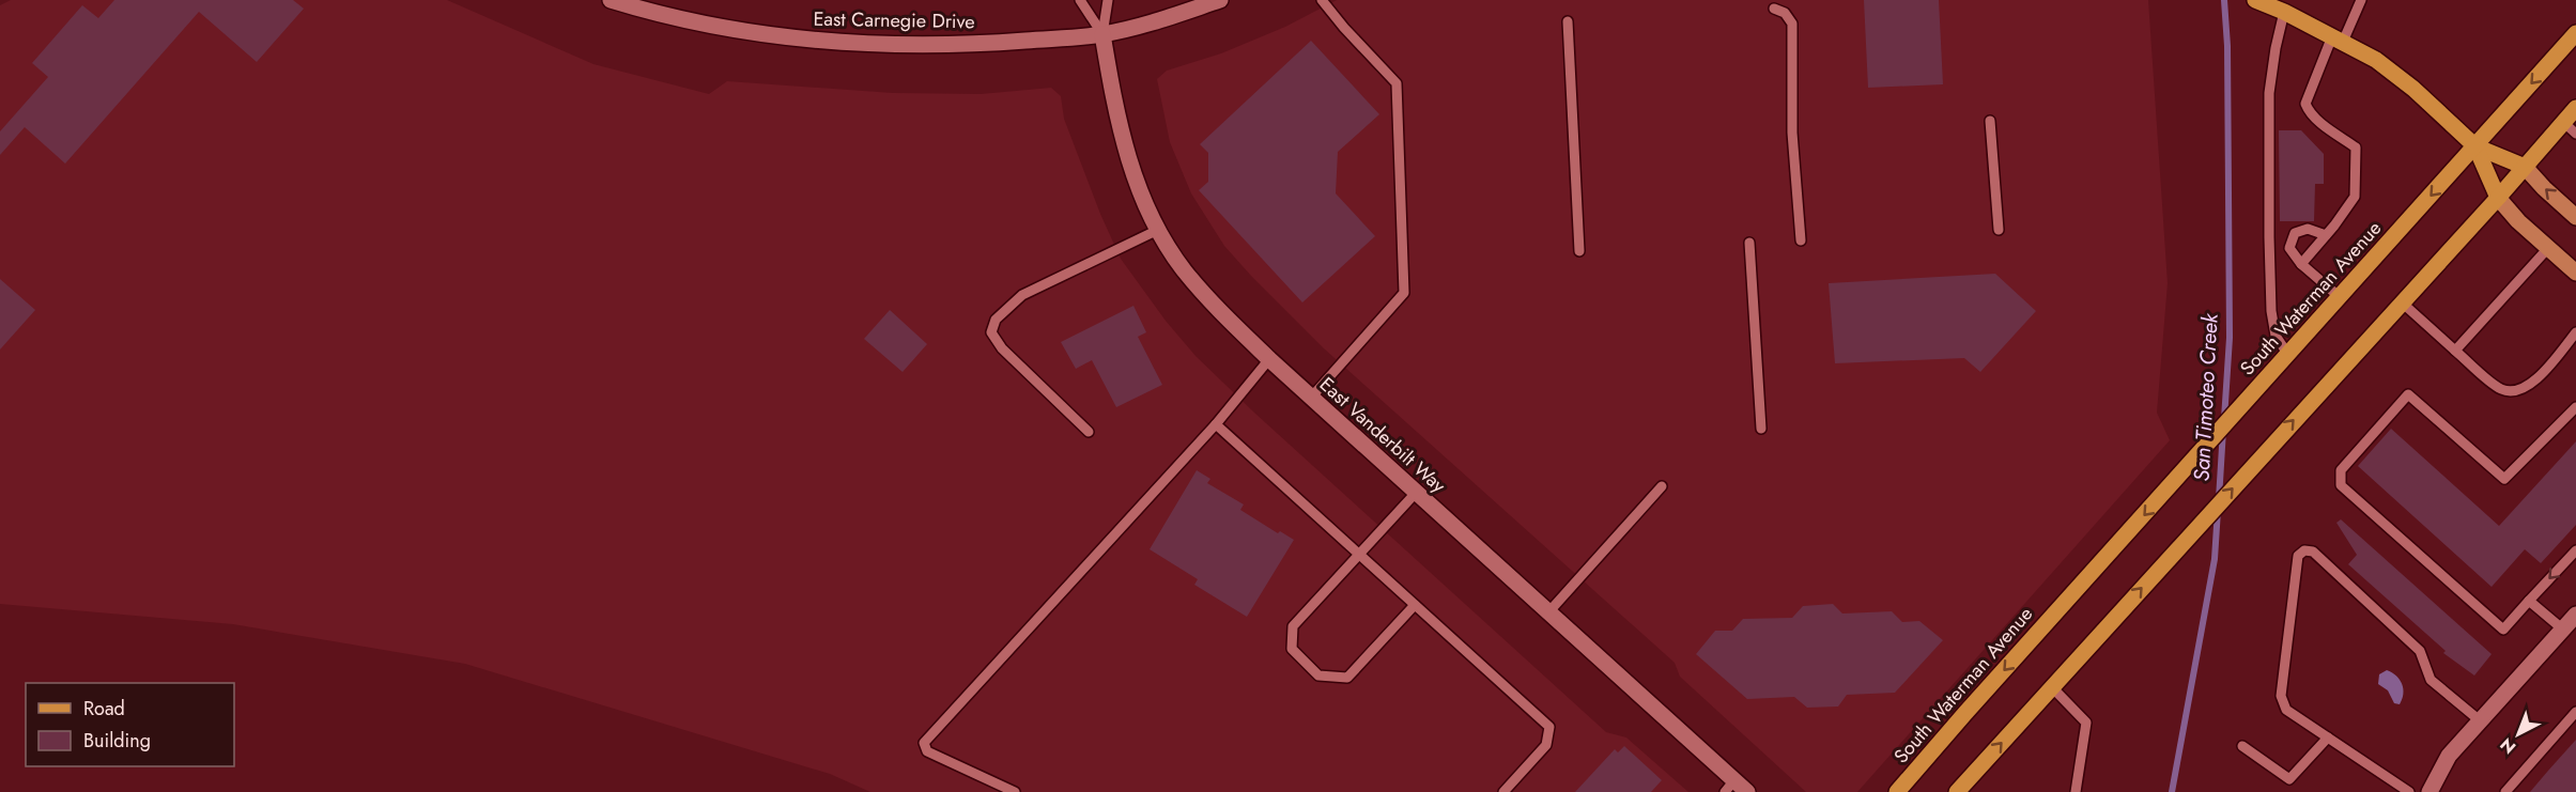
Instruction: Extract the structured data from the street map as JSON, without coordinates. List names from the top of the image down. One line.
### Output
{"streets":{"main road":["South Waterman Avenue"],"street":["East Carnegie Drive","East Vanderbilt Way"]},"crossings":[["East Carnegie Drive","East Vanderbilt Way"]],"water":["San Timoteo Creek"],"legend":["Road","Building"],"north":"bottom left"}
